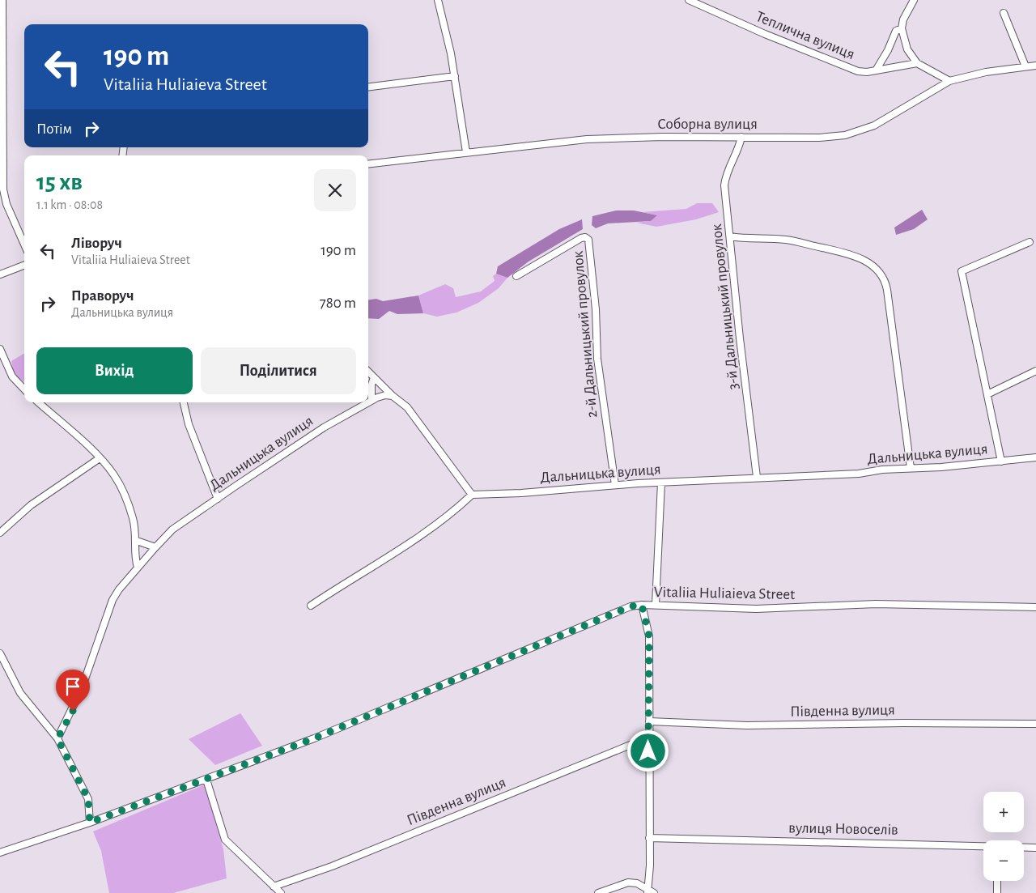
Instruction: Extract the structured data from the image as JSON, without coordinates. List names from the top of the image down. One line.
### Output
{"streets":{"street":["Теплична вулиця","Соборна вулиця","3-й Дальницький провулок","2-й Дальницький провулок","Дальницька вулиця","Vitaliia Huliaieva Street","Південна вулиця","вулиця Новоселів"]},"crossings":[["Соборна вулиця","3-й Дальницький провулок"],["3-й Дальницький провулок","Дальницька вулиця"],["2-й Дальницький провулок","Дальницька вулиця"]],"page":{"turn":["190 m","Vitaliia Huliaieva Street"],"then":"Потім","heading":["15 хв","1.1 km · 08:08"],"list":[{"name":"Ліворуч","note":"Vitaliia Huliaieva Street","value":"190 m"},{"name":"Праворуч","note":"Дальницька вулиця","value":"780 m"}],"buttons":["Вихід","Поділитися"],"map_buttons":["+","−"]}}
